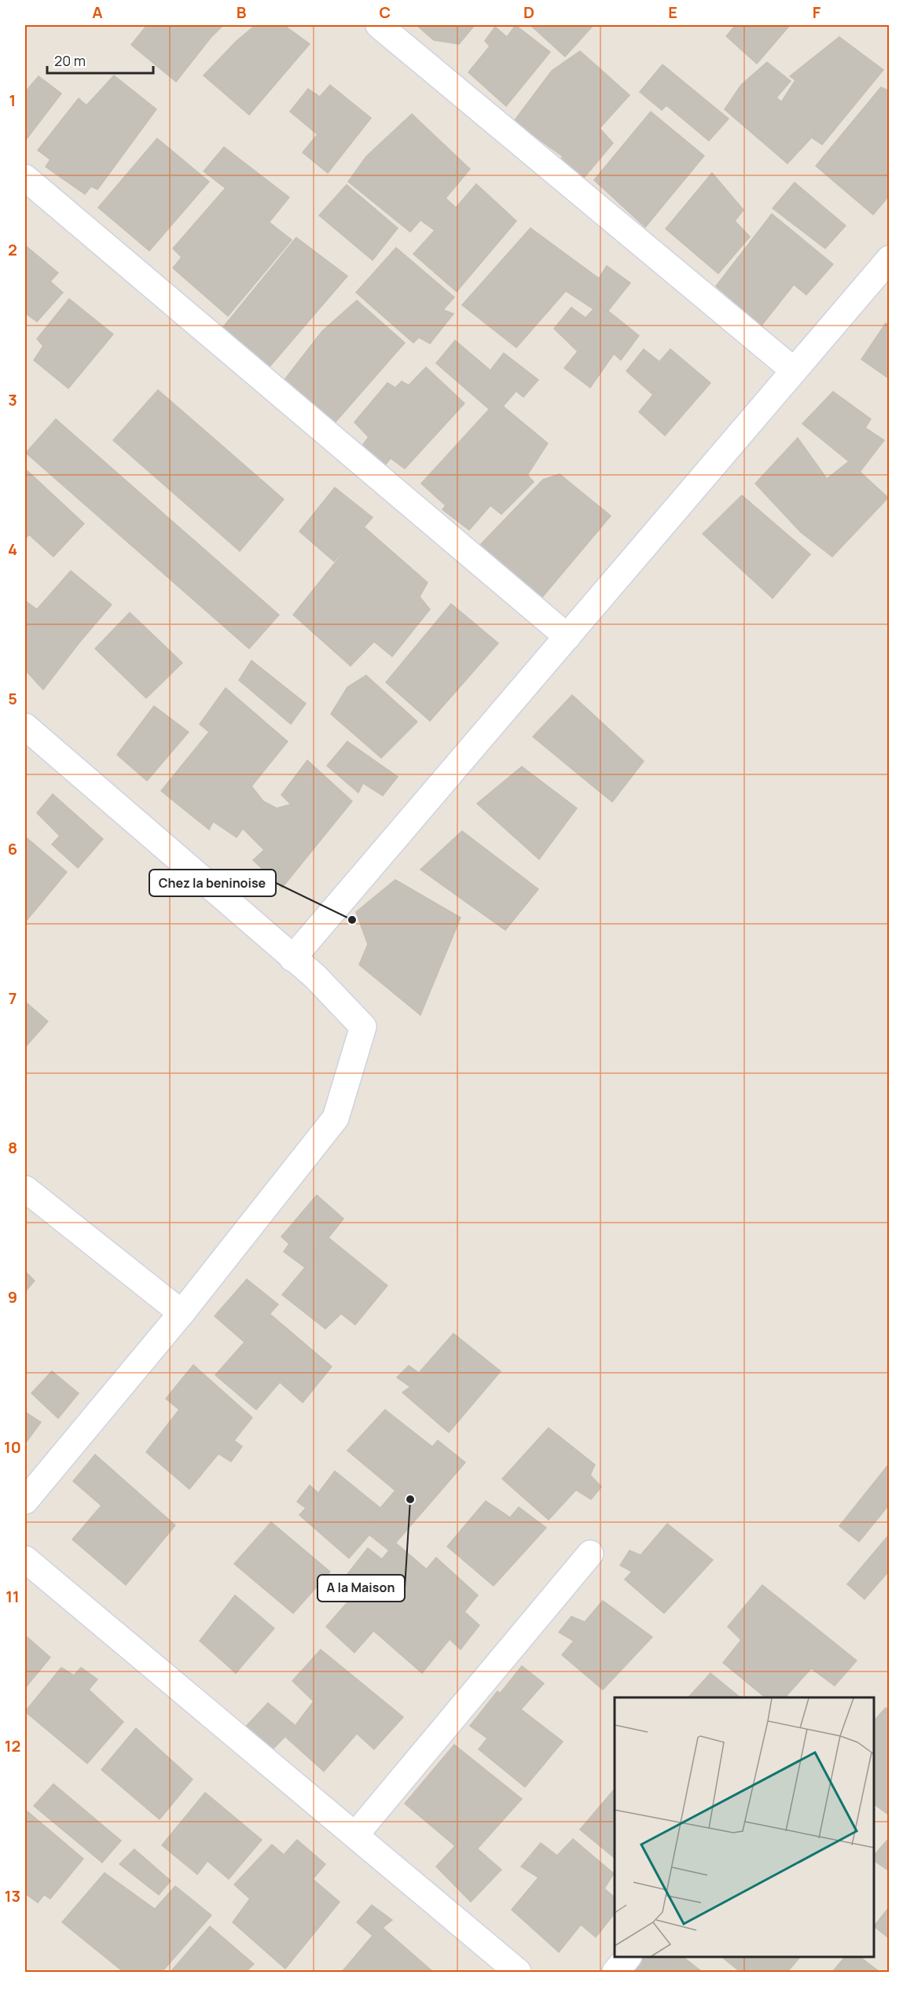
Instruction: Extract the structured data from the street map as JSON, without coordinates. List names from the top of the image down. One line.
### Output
{"places":["Chez la beninoise","A la Maison"],"scale_bar":"20 m","grid":{"columns":["A","B","C","D","E","F"],"rows":["1","2","3","4","5","6","7","8","9","10","11","12","13"]}}
